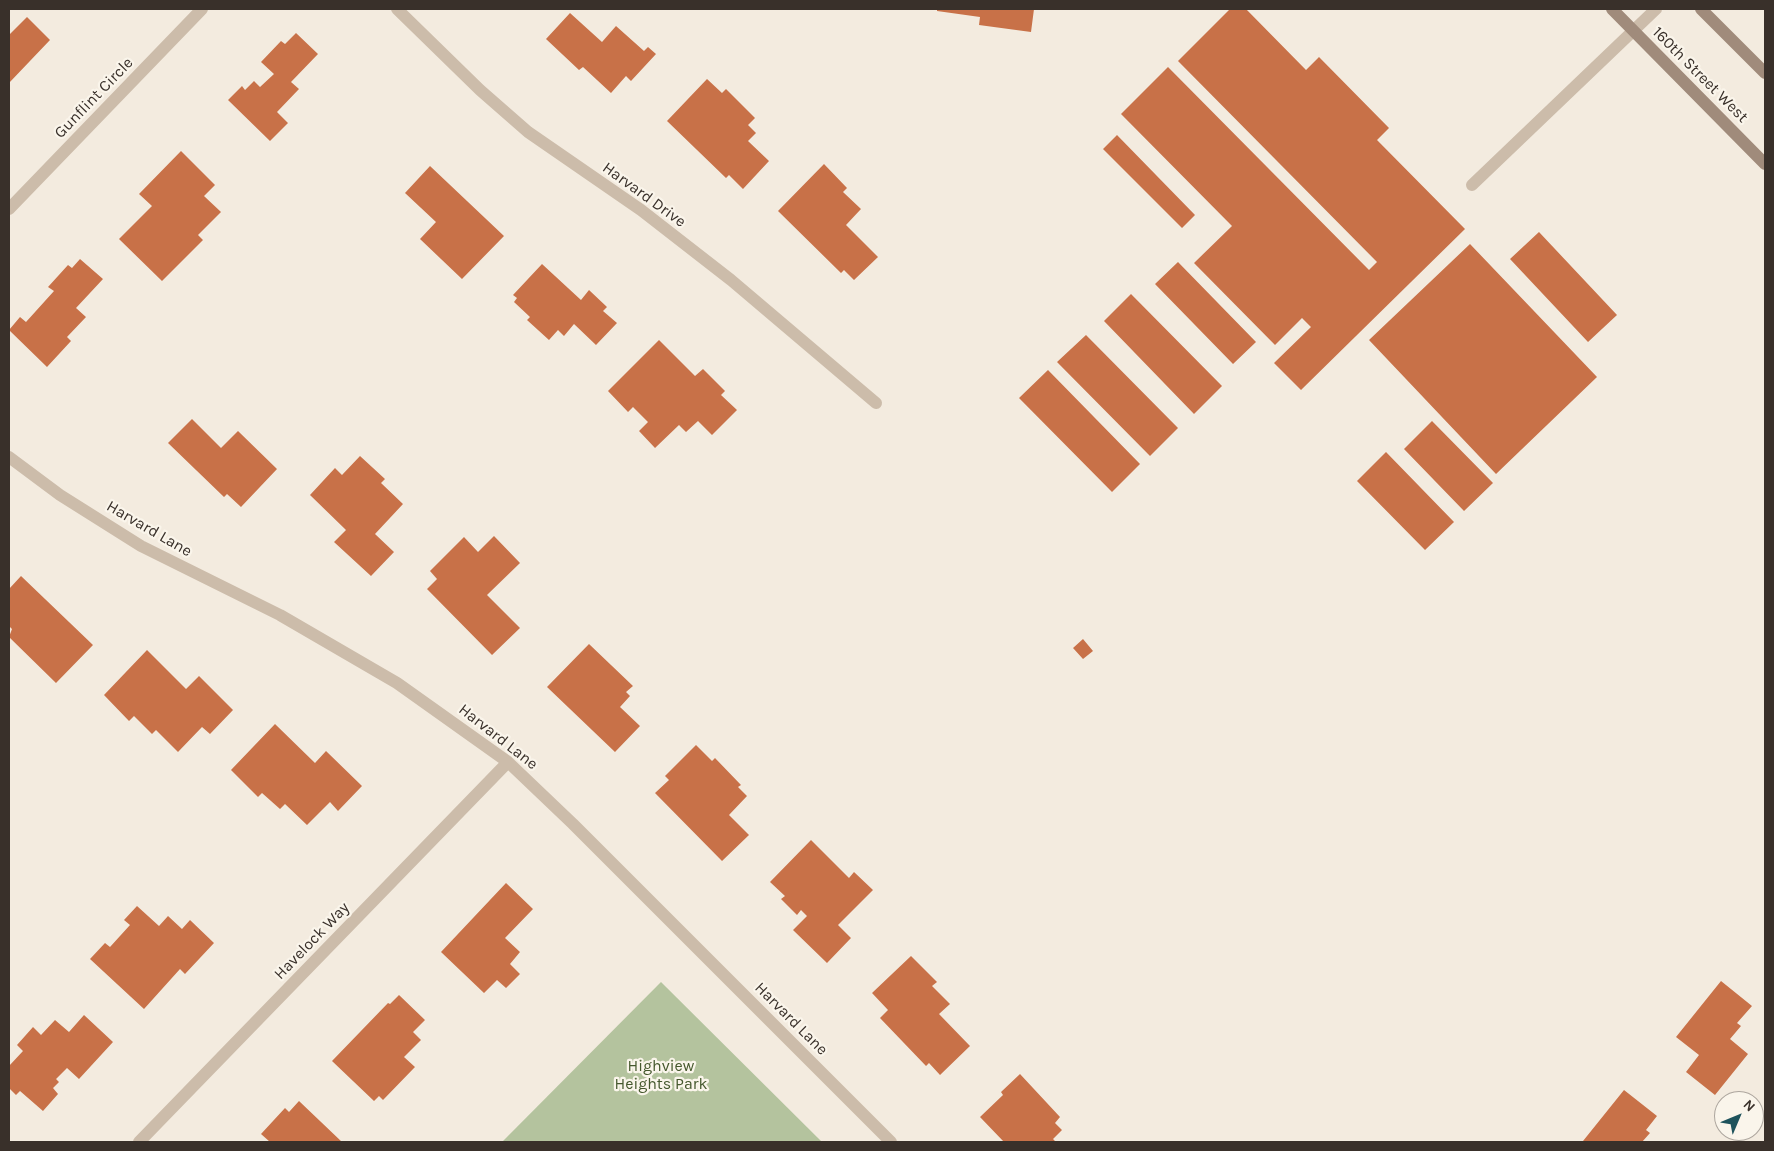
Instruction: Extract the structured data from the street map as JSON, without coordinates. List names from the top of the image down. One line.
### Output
{"streets":{"main road":["160th Street West"],"street":["Gunflint Circle","Harvard Drive","Harvard Lane","Havelock Way"]},"crossings":[["Harvard Lane","Havelock Way"]],"parks":["Highview Heights Park"],"north":"top right"}
